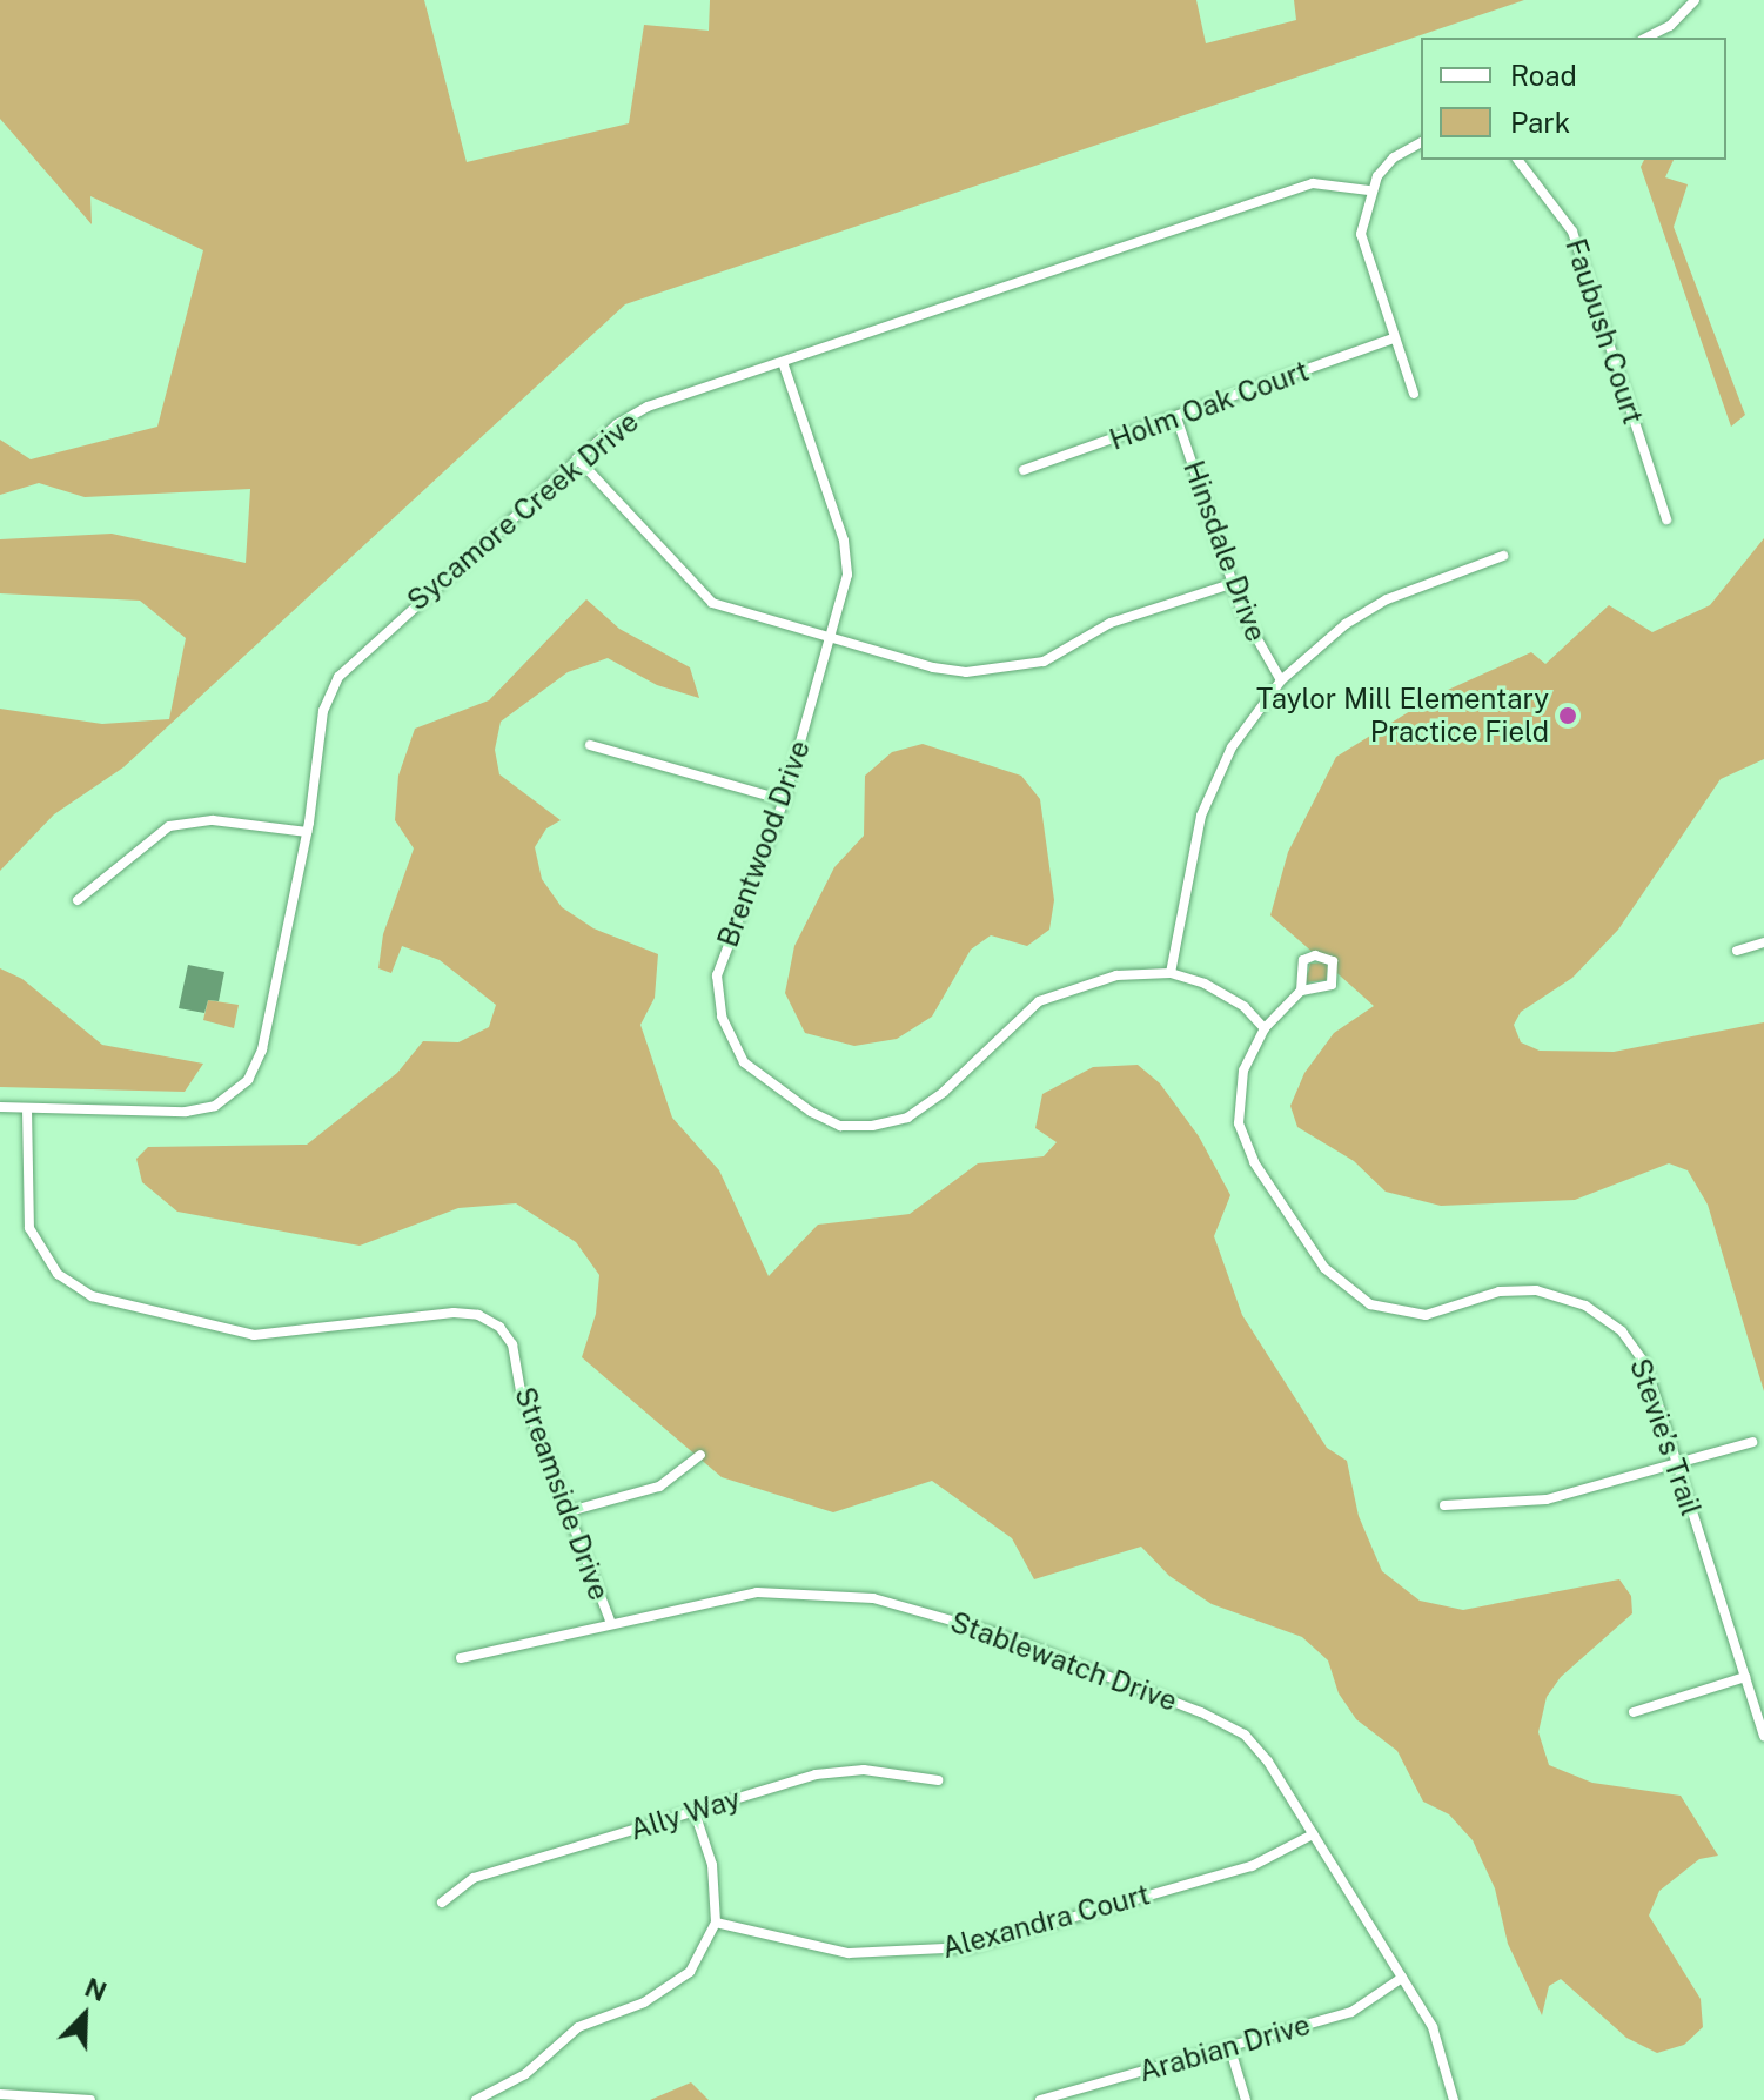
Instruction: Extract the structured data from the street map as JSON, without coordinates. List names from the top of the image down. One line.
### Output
{"streets":{"street":["Faubush Court","Holm Oak Court","Sycamore Creek Drive","Hinsdale Drive","Brentwood Drive","Stevie’s Trail","Streamside Drive","Stablewatch Drive","Ally Way","Alexandra Court","Arabian Drive"]},"crossings":[["Holm Oak Court","Hinsdale Drive"],["Sycamore Creek Drive","Brentwood Drive"],["Sycamore Creek Drive","Streamside Drive"],["Brentwood Drive","Stevie’s Trail"],["Streamside Drive","Stablewatch Drive"],["Stablewatch Drive","Alexandra Court"],["Stablewatch Drive","Arabian Drive"]],"places":["Taylor Mill Elementary Practice Field"],"legend":["Road","Park"],"north":"top right"}
